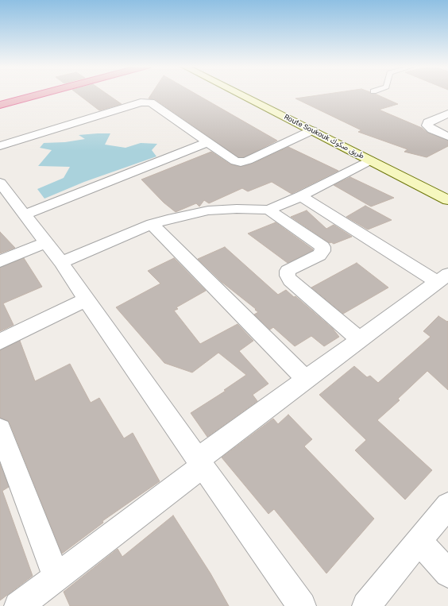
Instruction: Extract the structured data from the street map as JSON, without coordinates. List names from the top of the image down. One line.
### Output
{"streets":{"street":["Route Soukouk طريق صكوك"]}}
